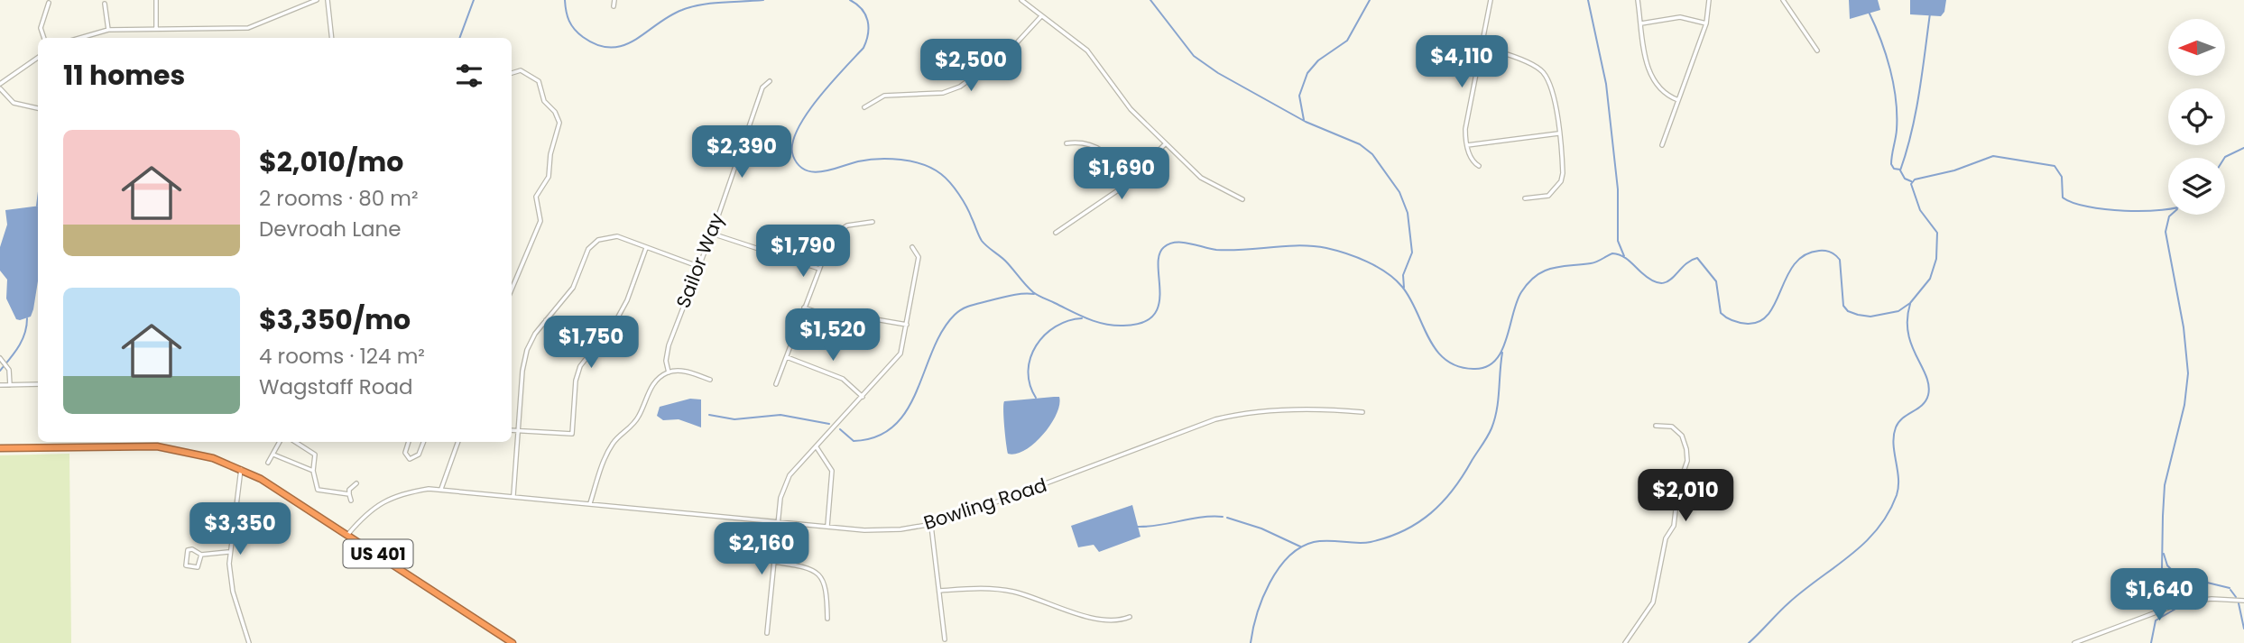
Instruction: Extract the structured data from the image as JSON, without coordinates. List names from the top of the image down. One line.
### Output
{"streets":{"highway":["US 401"],"street":["Sailor Way","Bowling Road"]},"crossings":[["Bowling Road","US 401"]],"north":"left","page":{"price":["$4,110","$2,500","$2,390","$1,690","$1,790","$1,520","$1,750","$2,010","$3,350","$2,160","$1,640"],"heading":"11 homes","list":[{"name":"$2,010/mo","note":"2 rooms · 80 m² · Devroah Lane"},{"name":"$3,350/mo","note":"4 rooms · 124 m² · Wagstaff Road"}]}}
